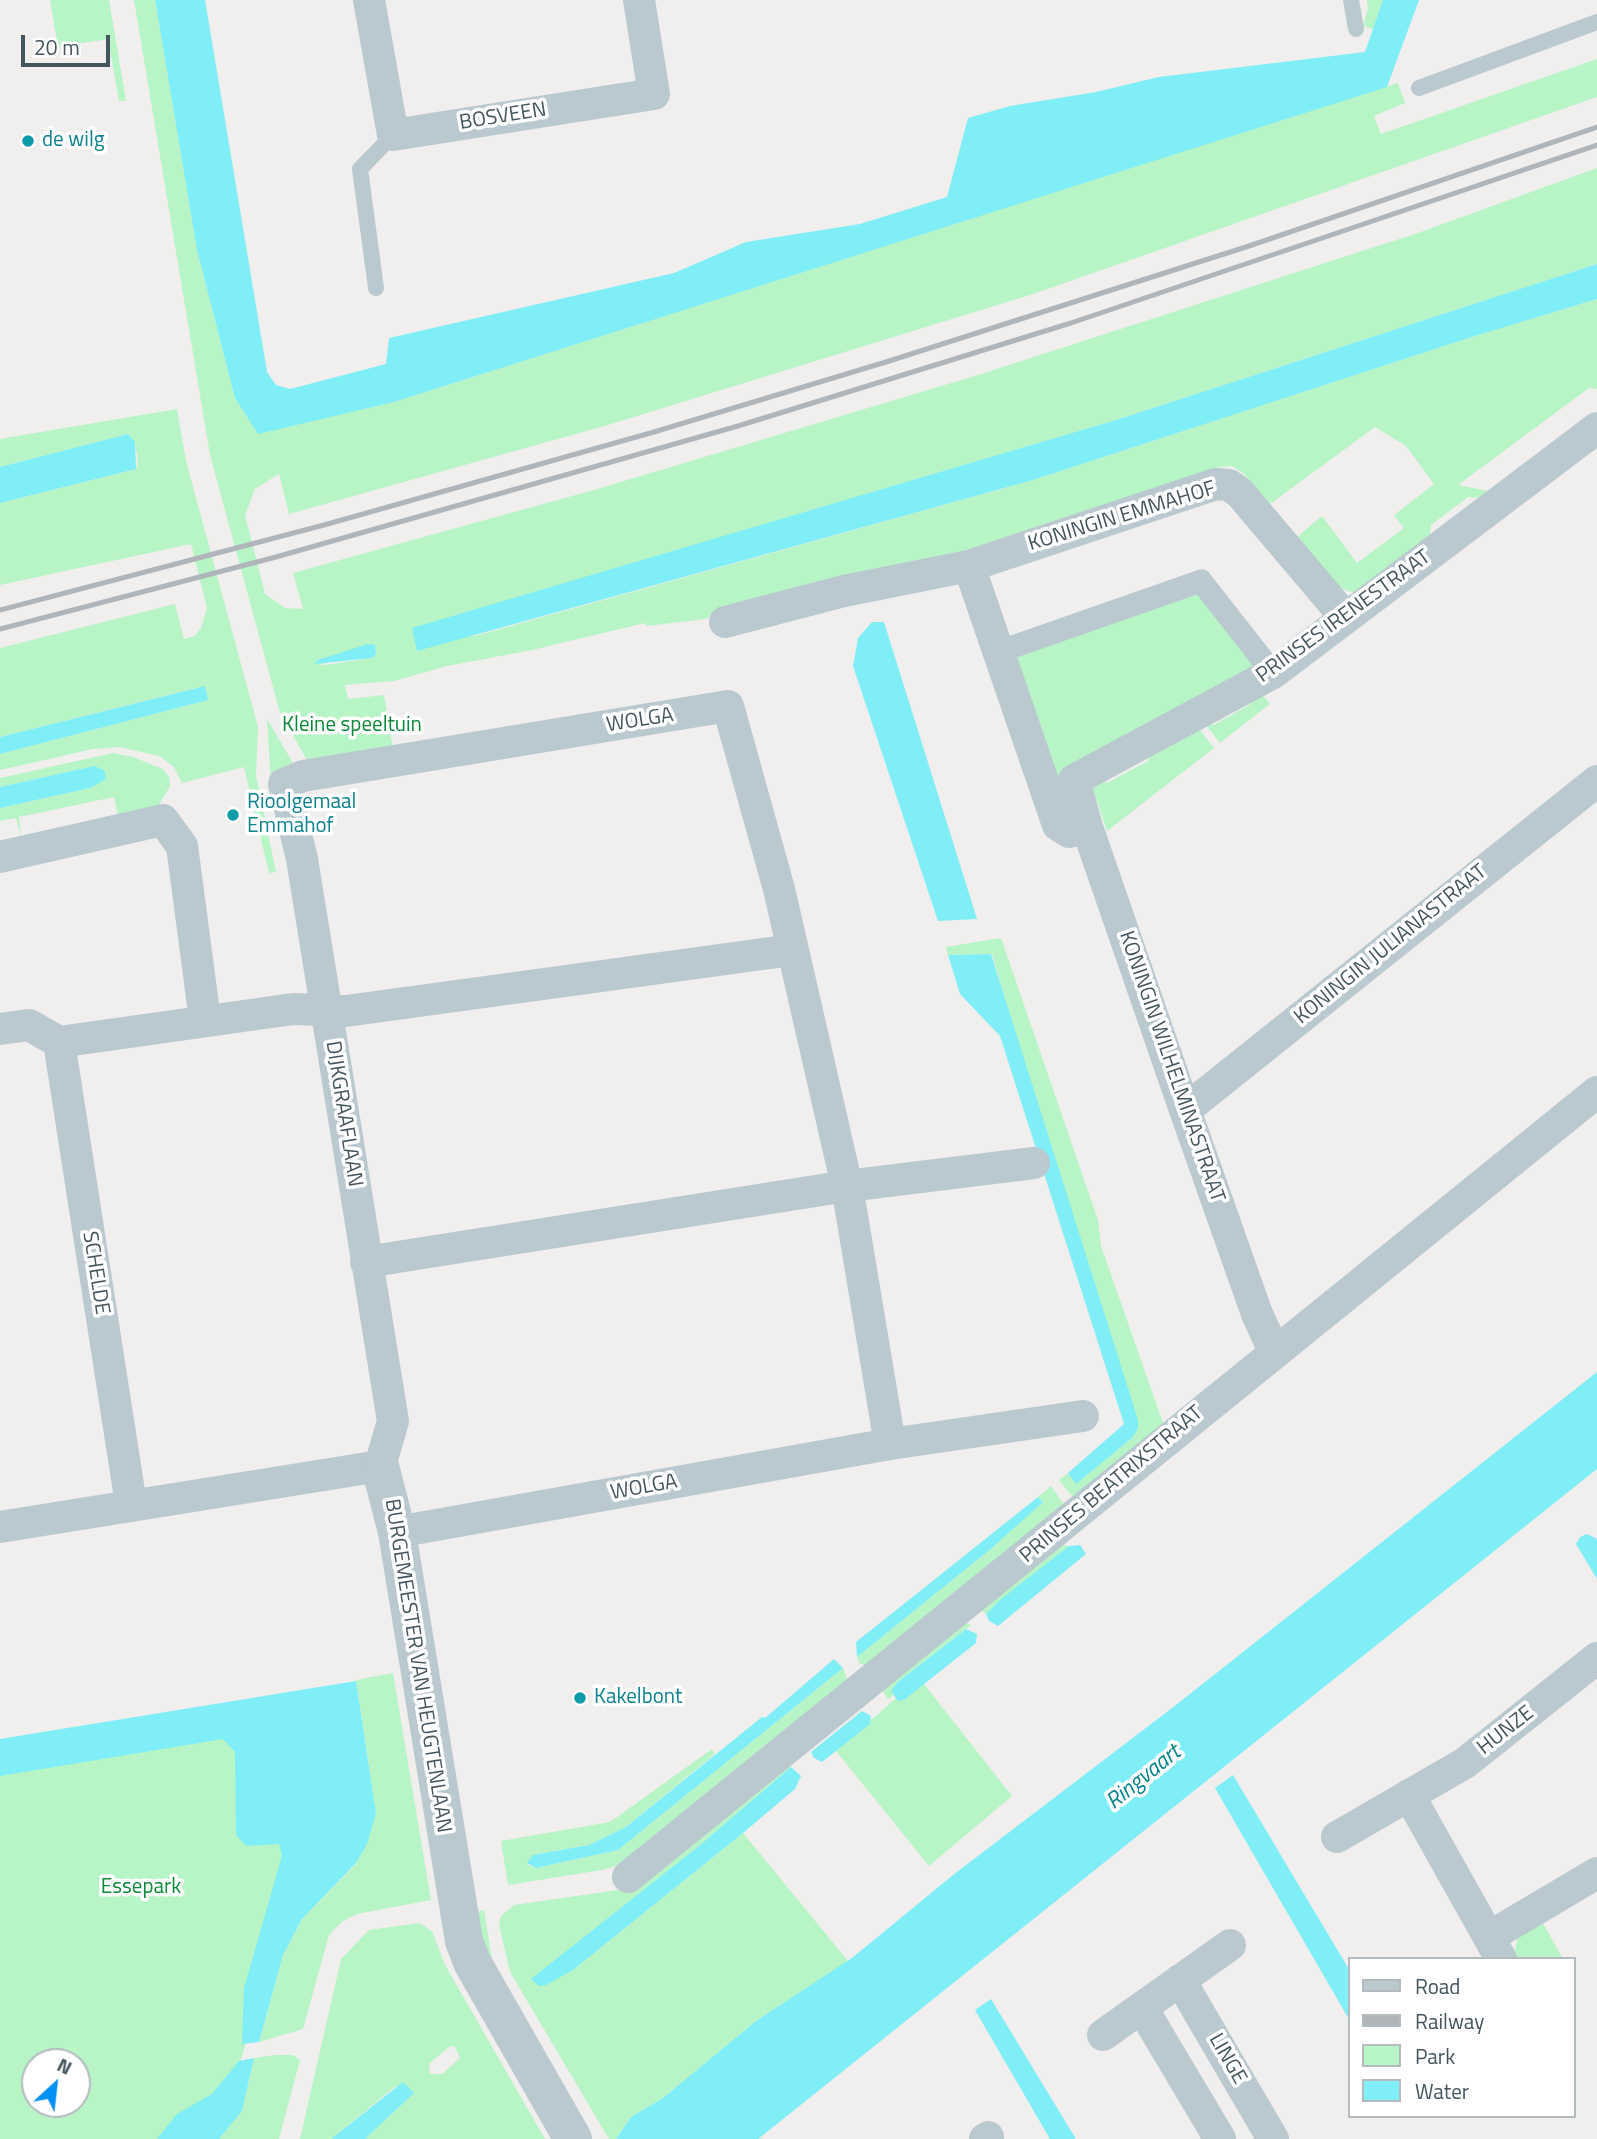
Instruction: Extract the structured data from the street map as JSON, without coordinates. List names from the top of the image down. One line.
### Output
{"streets":{"street":["BOSVEEN","KONINGIN EMMAHOF","PRINSES IRENESTRAAT","WOLGA","KONINGIN JULIANASTRAAT","KONINGIN WILHELMINASTRAAT","DIJKGRAAFLAAN","SCHELDE","PRINSES BEATRIXSTRAAT","BURGEMEESTER VAN HEUGTENLAAN","HUNZE","LINGE"]},"crossings":[["KONINGIN EMMAHOF","PRINSES IRENESTRAAT"],["PRINSES IRENESTRAAT","KONINGIN WILHELMINASTRAAT"],["WOLGA","DIJKGRAAFLAAN"],["WOLGA","BURGEMEESTER VAN HEUGTENLAAN"],["KONINGIN JULIANASTRAAT","KONINGIN WILHELMINASTRAAT"],["KONINGIN WILHELMINASTRAAT","PRINSES BEATRIXSTRAAT"],["DIJKGRAAFLAAN","BURGEMEESTER VAN HEUGTENLAAN"]],"water":["Ringvaart"],"parks":["Kleine speeltuin","Essepark"],"places":["de wilg","Rioolgemaal Emmahof","Kakelbont"],"legend":["Road","Railway","Park","Water"],"scale_bar":"20 m","north":"top right"}
